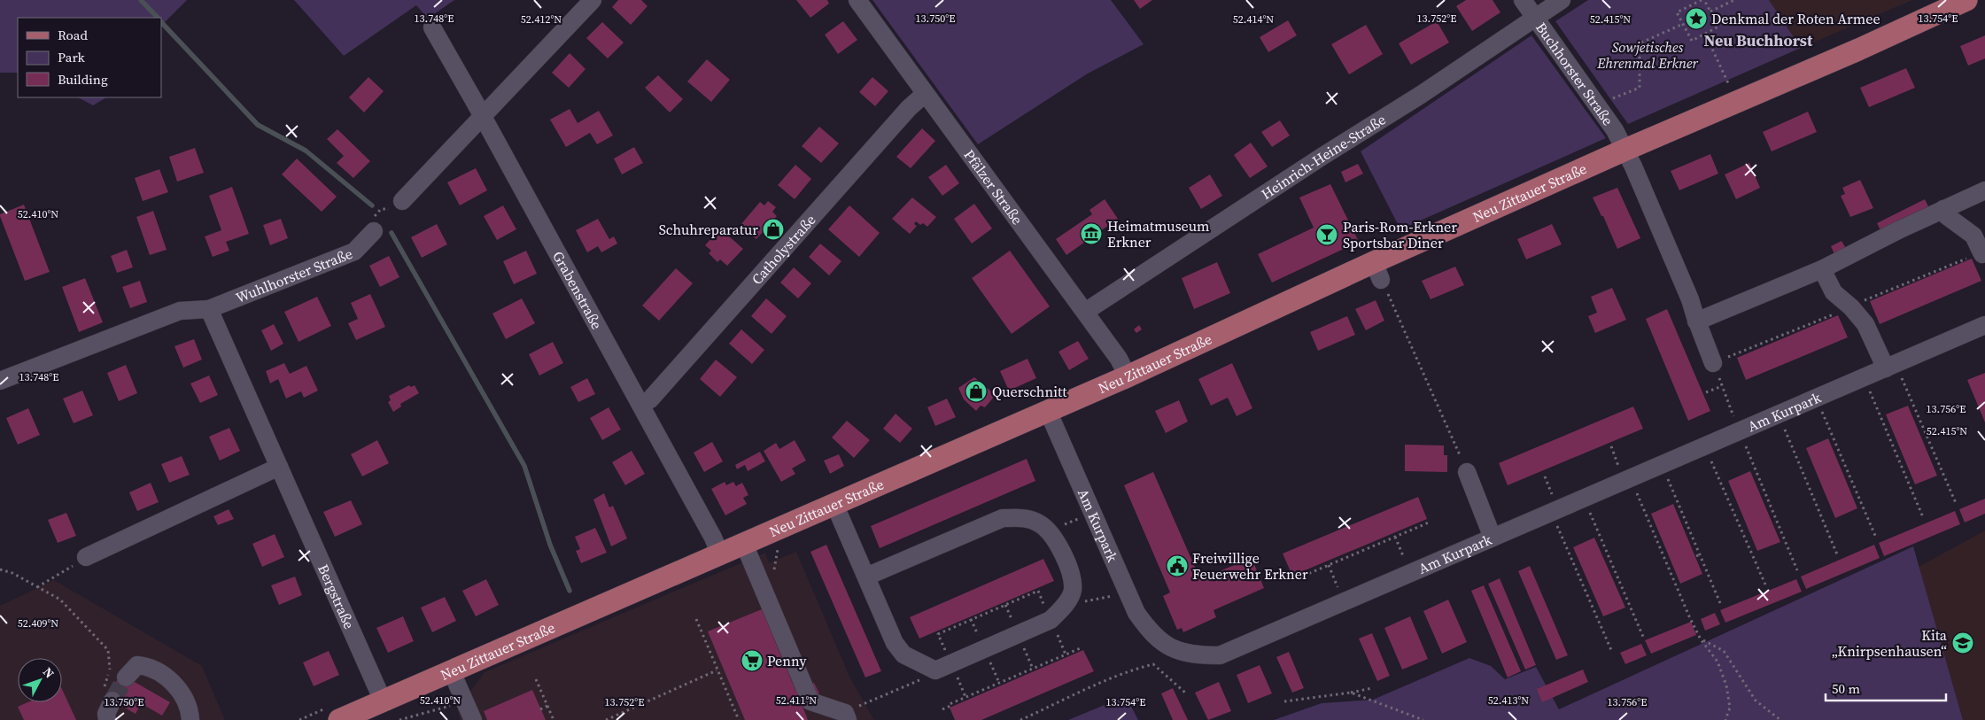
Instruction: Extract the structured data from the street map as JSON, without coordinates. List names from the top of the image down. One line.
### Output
{"streets":{"main road":["Neu Zittauer Straße"],"street":["Buchhorster Straße","Heinrich-Heine-Straße","Pfälzer Straße","Catholystraße","Wuhlhorster Straße","Grabenstraße","Am Kurpark","Bergstraße"]},"crossings":[["Buchhorster Straße","Heinrich-Heine-Straße"],["Buchhorster Straße","Neu Zittauer Straße"],["Heinrich-Heine-Straße","Pfälzer Straße"],["Pfälzer Straße","Neu Zittauer Straße"],["Pfälzer Straße","Catholystraße"],["Neu Zittauer Straße","Grabenstraße"],["Neu Zittauer Straße","Am Kurpark"],["Neu Zittauer Straße","Bergstraße"],["Catholystraße","Grabenstraße"],["Wuhlhorster Straße","Bergstraße"]],"districts":["Neu Buchhorst"],"parks":["Sowjetisches Ehrenmal Erkner"],"places":{"place":["Denkmal der Roten Armee"],"shop":["Schuhreparatur","Querschnitt"],"museum":["Heimatmuseum Erkner"],"bar":["Paris-Rom-Erkner Sportsbar Diner"],"public building":["Freiwillige Feuerwehr Erkner"],"school or university":["Kita „Knirpsenhausen“"],"supermarket":["Penny"]},"legend":["Road","Park","Building"],"scale_bar":"50 m","north":"top right","coordinates":["13.748°E","13.750°E","13.752°E","13.754°E","52.412°N","52.414°N","52.415°N","52.410°N","13.756°E","52.409°N","52.411°N","52.413°N"]}
